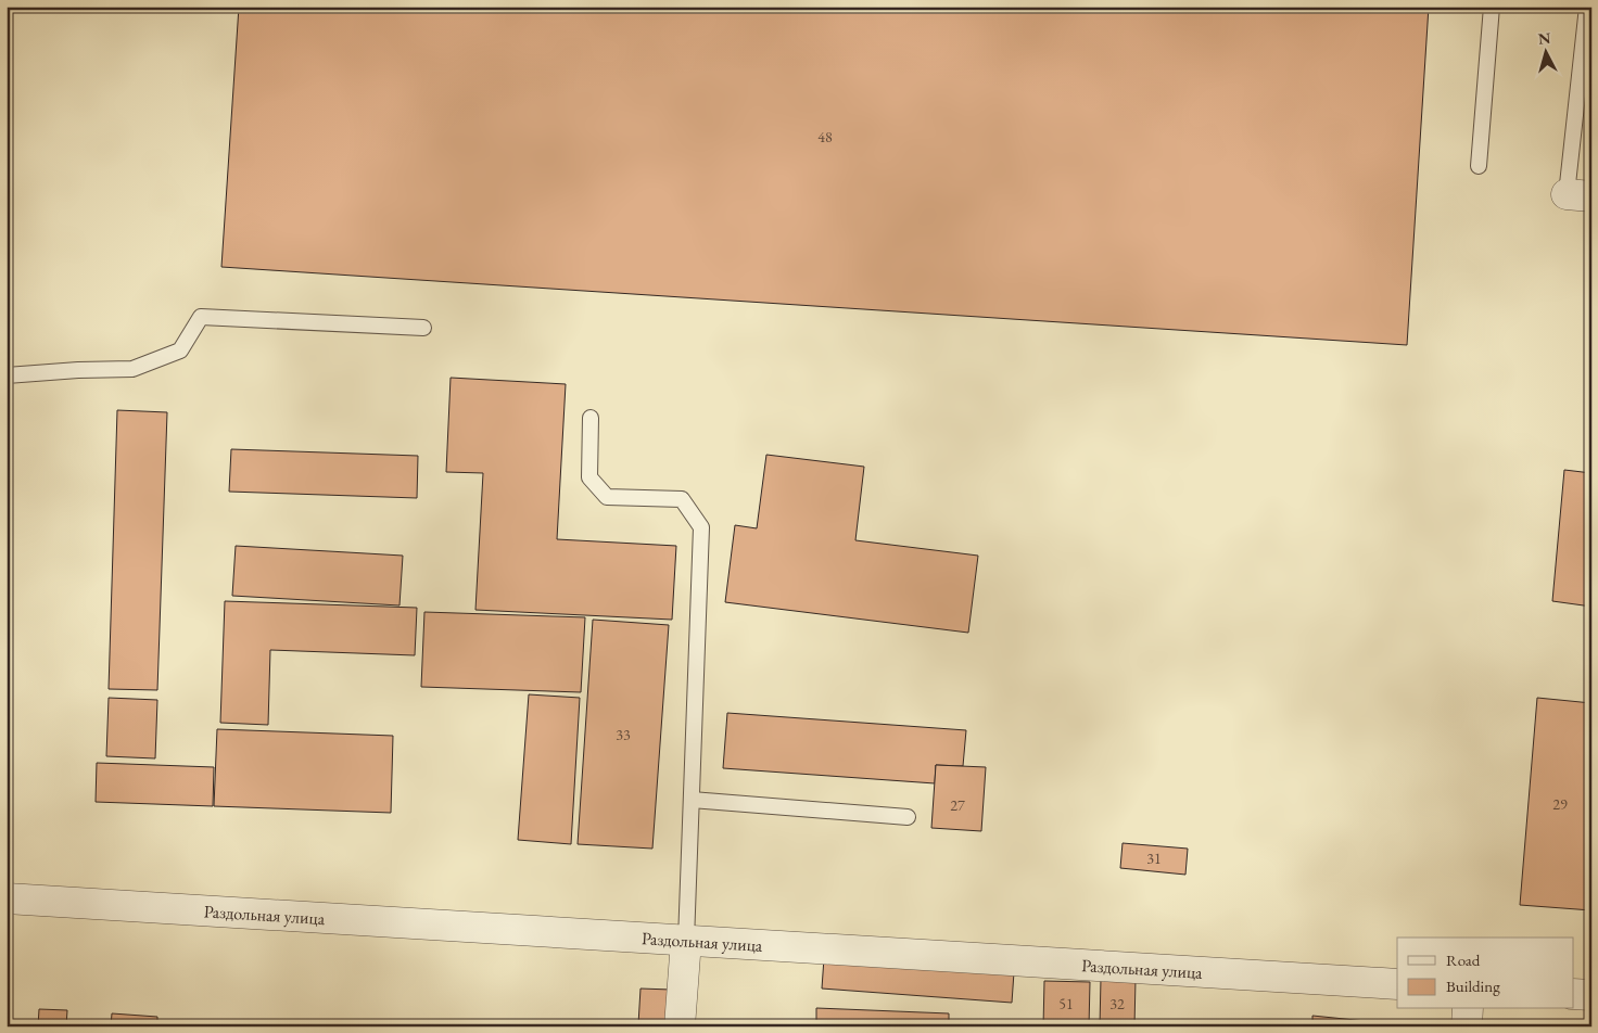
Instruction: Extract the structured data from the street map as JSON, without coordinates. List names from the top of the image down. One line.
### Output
{"streets":{"street":["Раздольная улица"]},"house_numbers":["48","33","29","27","31","51","32"],"legend":["Road","Building"],"north":"top"}
